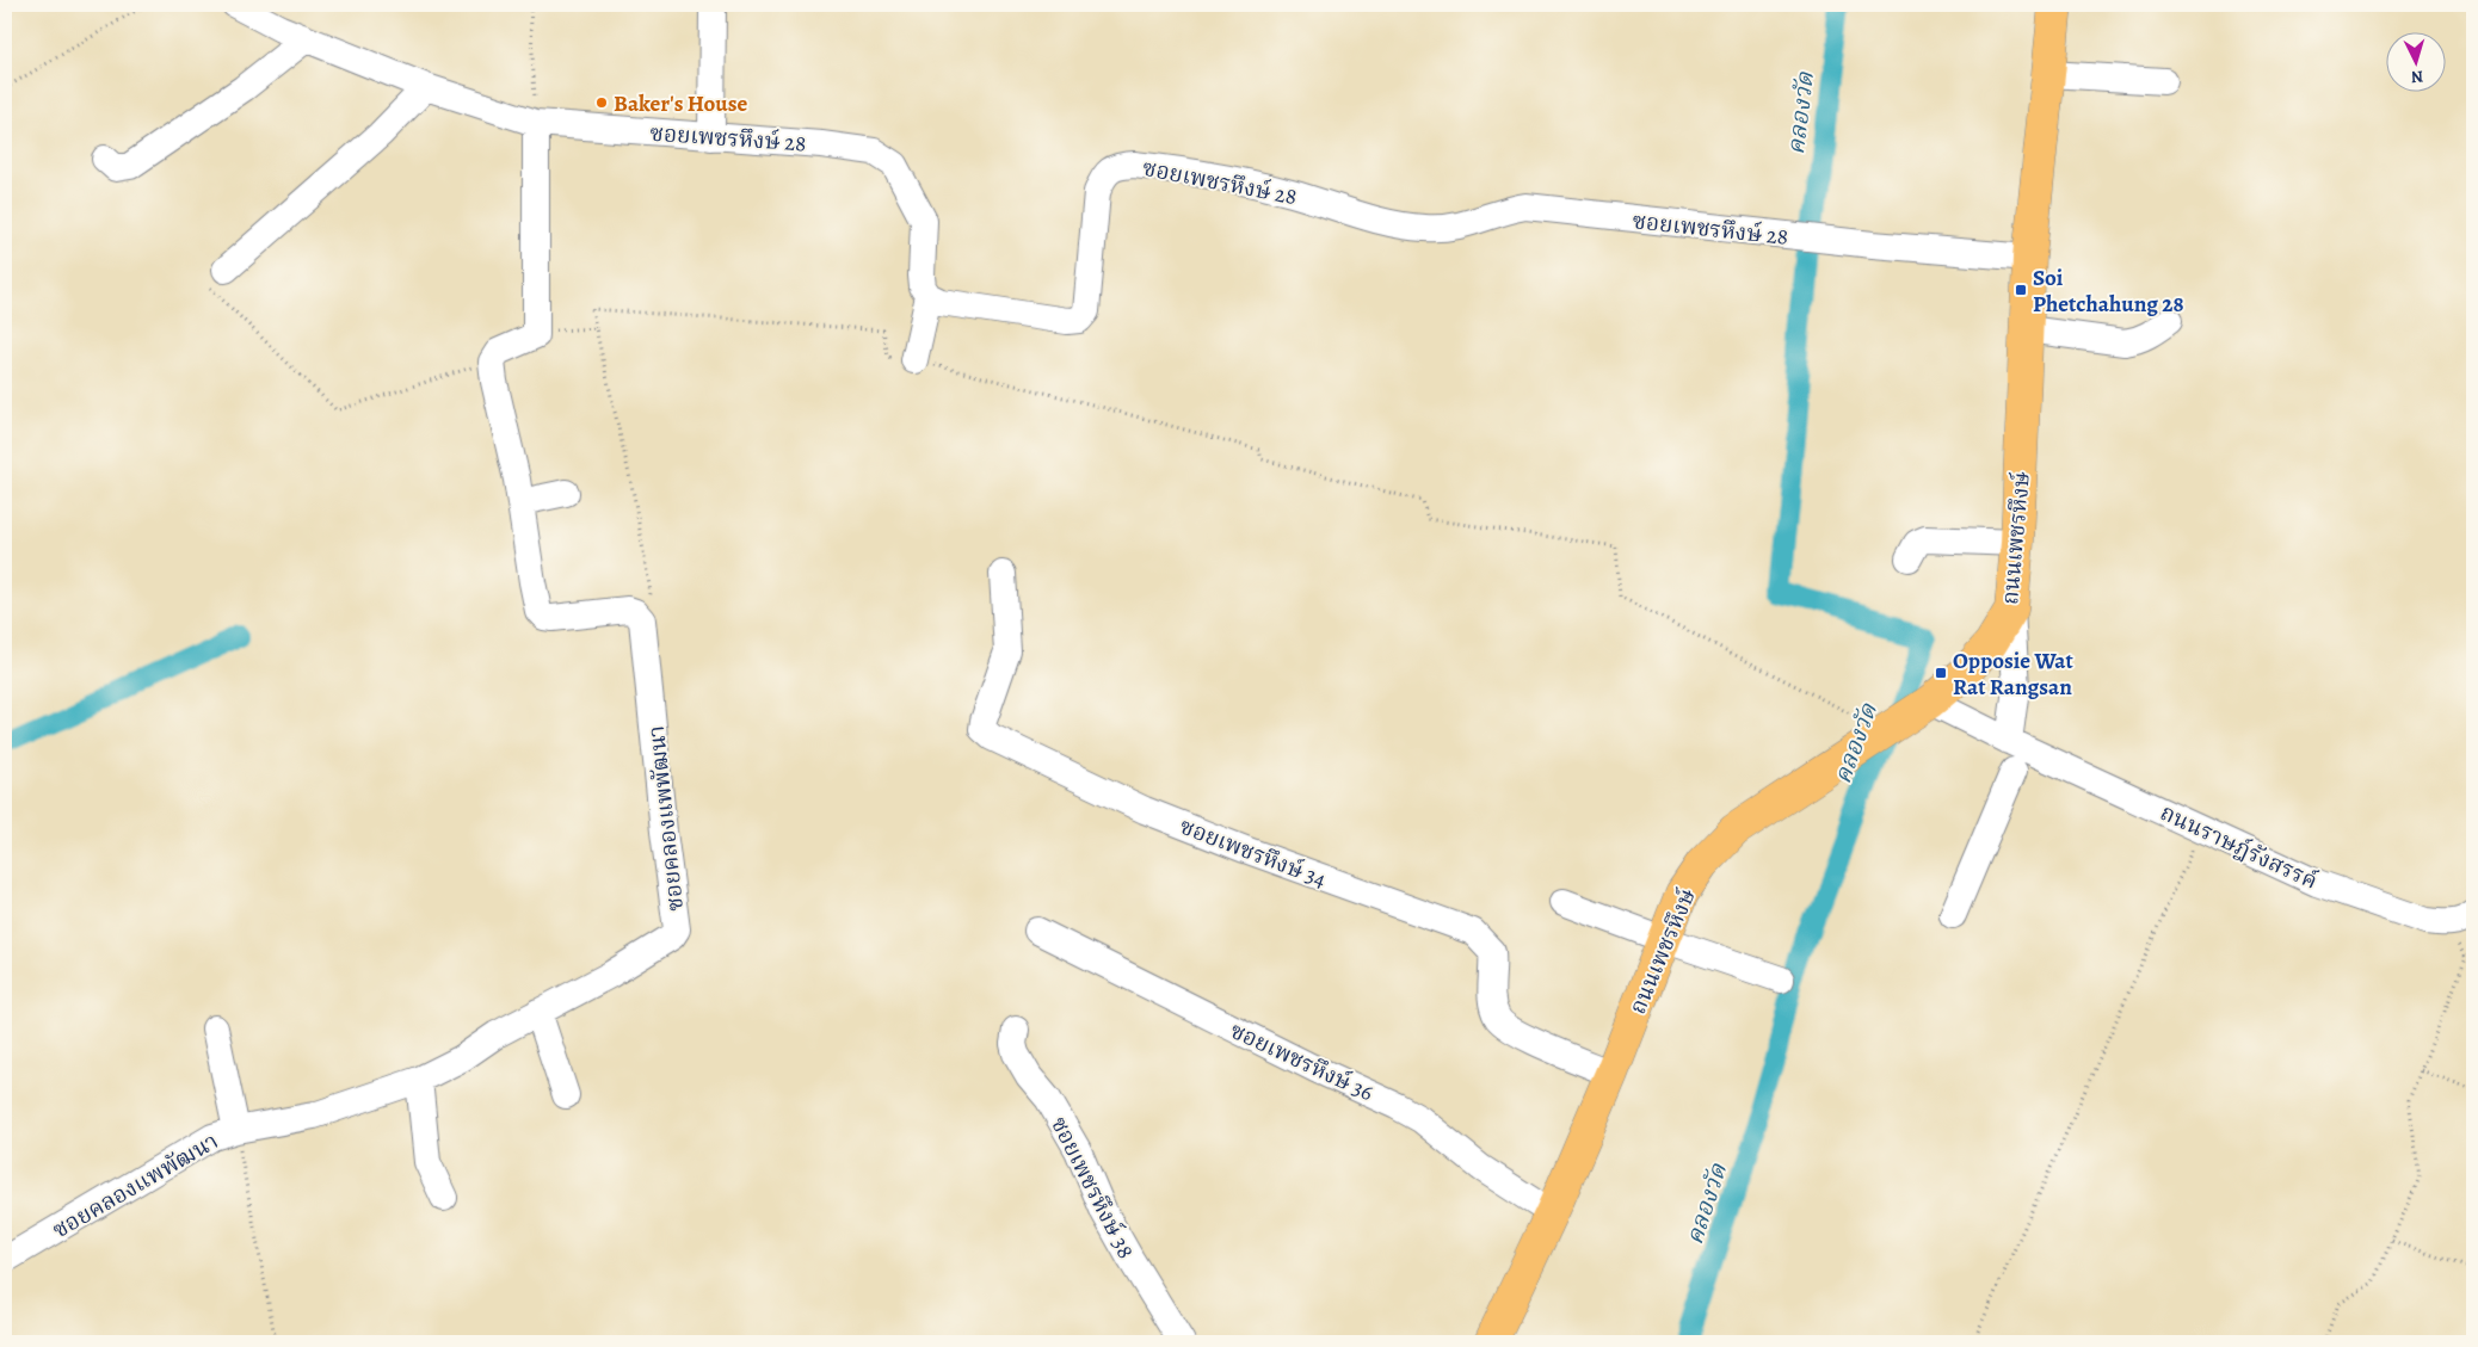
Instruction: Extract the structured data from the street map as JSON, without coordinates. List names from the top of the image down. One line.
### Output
{"streets":{"main road":["ถนนเพชรหึงษ์"],"street":["ซอยเพชรหึงษ์ 28","ซอยคลองแพพัฒนา","ถนนราษฎ์รังสรรค์","ซอยเพชรหึงษ์ 34","ซอยเพชรหึงษ์ 36","ซอยเพชรหึงษ์ 38"]},"crossings":[["ซอยเพชรหึงษ์ 28","ถนนเพชรหึงษ์"],["ถนนเพชรหึงษ์","ถนนราษฎ์รังสรรค์"],["ถนนเพชรหึงษ์","ซอยเพชรหึงษ์ 34"],["ถนนเพชรหึงษ์","ซอยเพชรหึงษ์ 36"]],"water":["คลองวัด"],"places":{"other":["Baker's House"],"transit":["Soi Phetchahung 28","Opposie Wat Rat Rangsan"]},"north":"bottom"}
